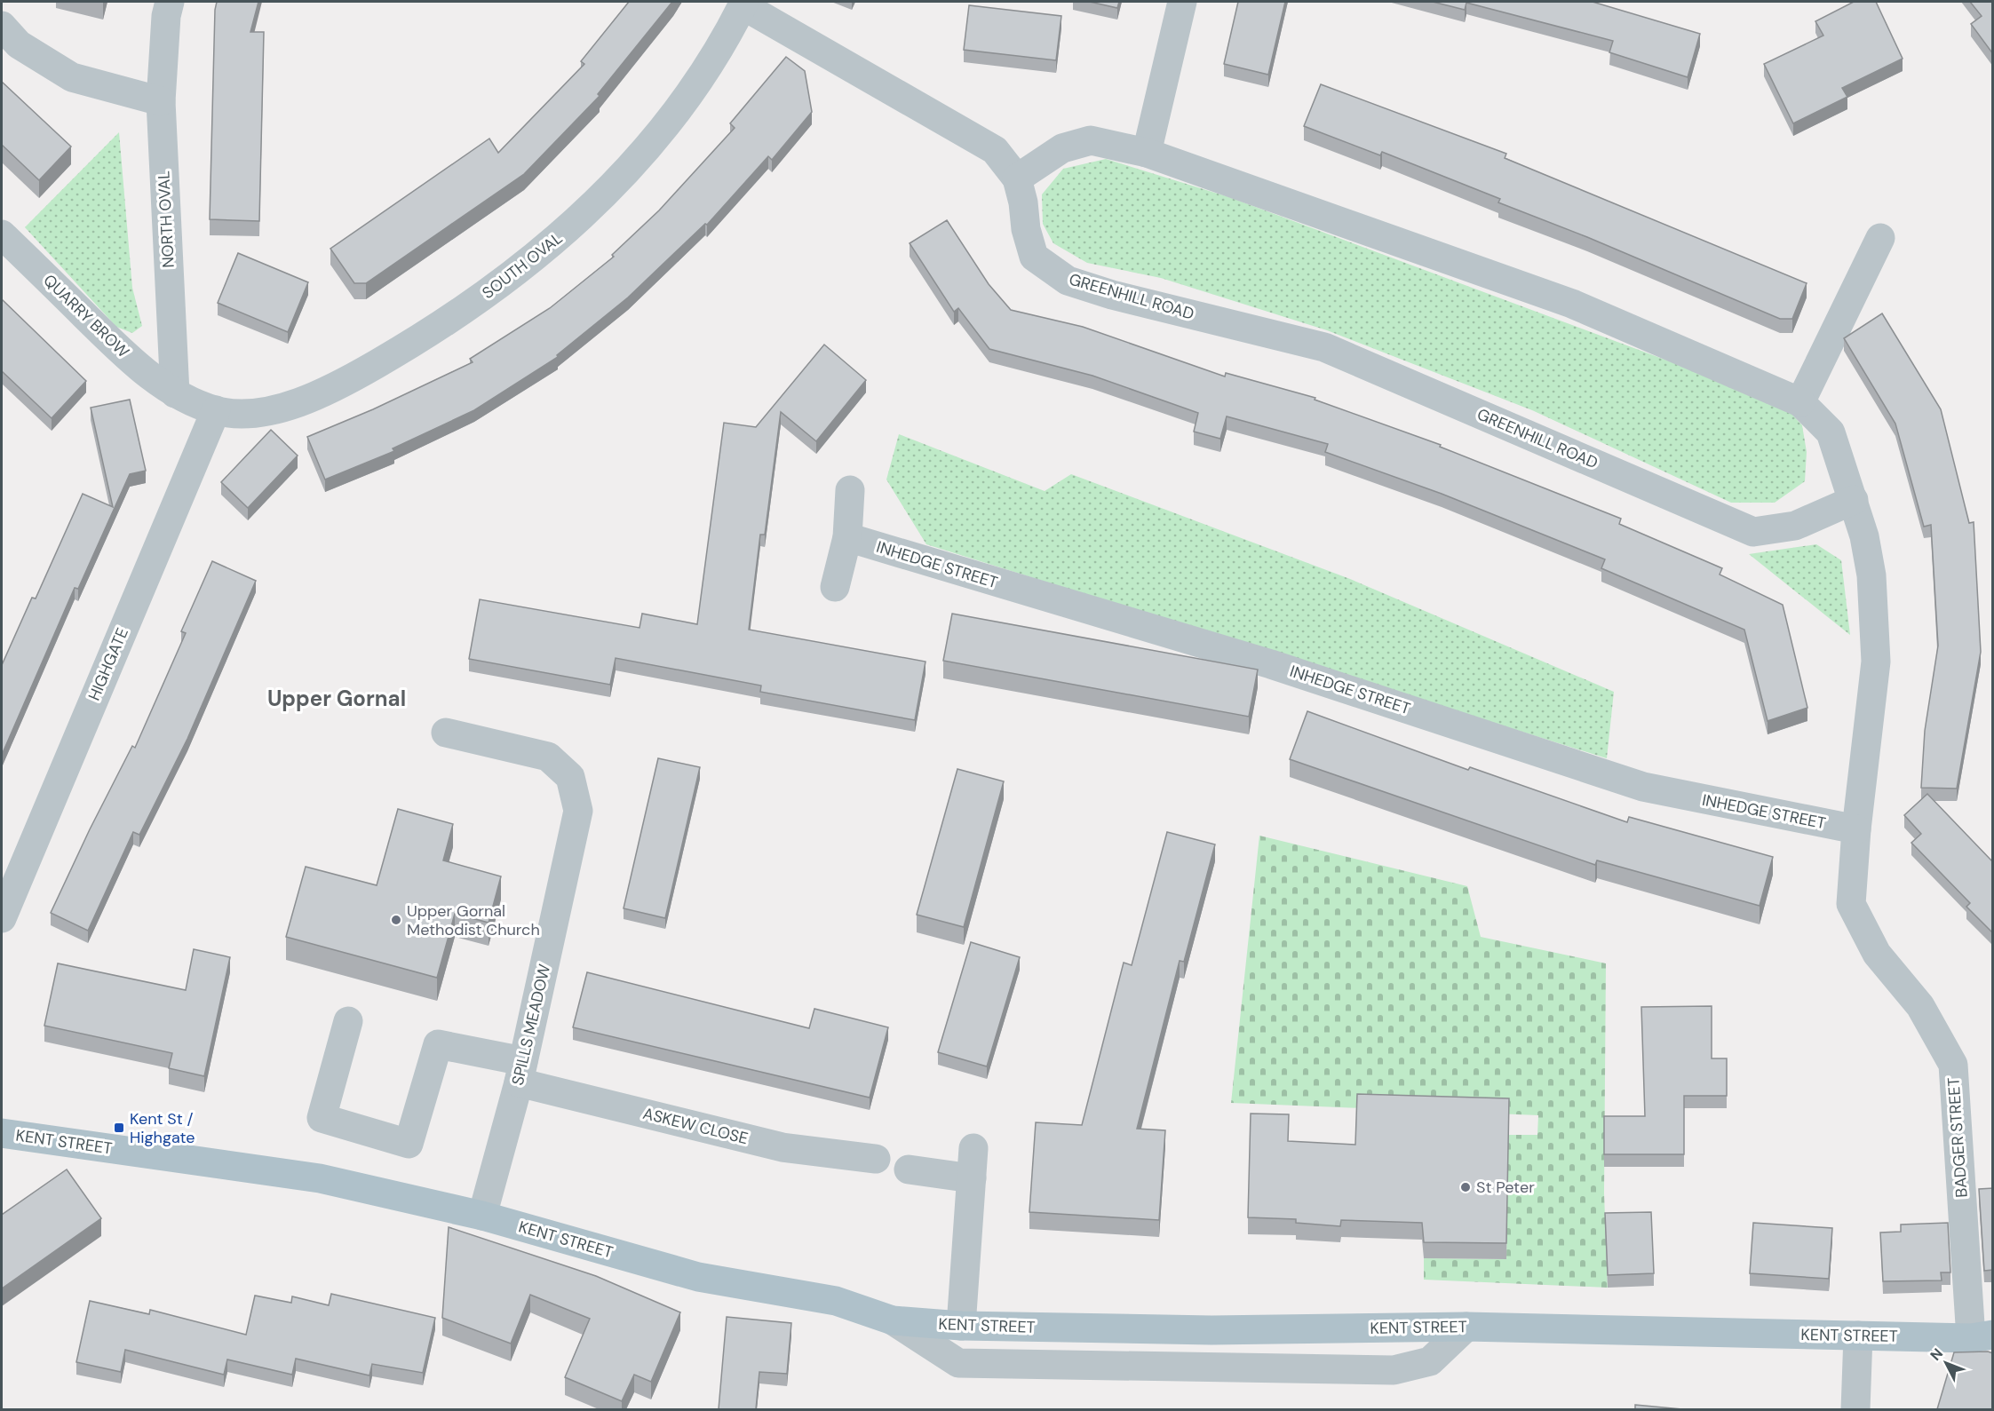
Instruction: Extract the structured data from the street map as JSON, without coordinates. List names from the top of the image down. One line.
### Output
{"streets":{"main road":["KENT STREET"],"street":["NORTH OVAL","SOUTH OVAL","GREENHILL ROAD","QUARRY BROW","INHEDGE STREET","HIGHGATE","SPILLS MEADOW","ASKEW CLOSE","BADGER STREET"]},"crossings":[["NORTH OVAL","QUARRY BROW"],["SOUTH OVAL","HIGHGATE"],["GREENHILL ROAD","BADGER STREET"],["INHEDGE STREET","BADGER STREET"],["SPILLS MEADOW","ASKEW CLOSE"],["SPILLS MEADOW","KENT STREET"],["BADGER STREET","KENT STREET"]],"districts":["Upper Gornal"],"places":{"other":["Upper Gornal Methodist Church","St Peter"],"transit":["Kent St / Highgate"]},"north":"top left"}
